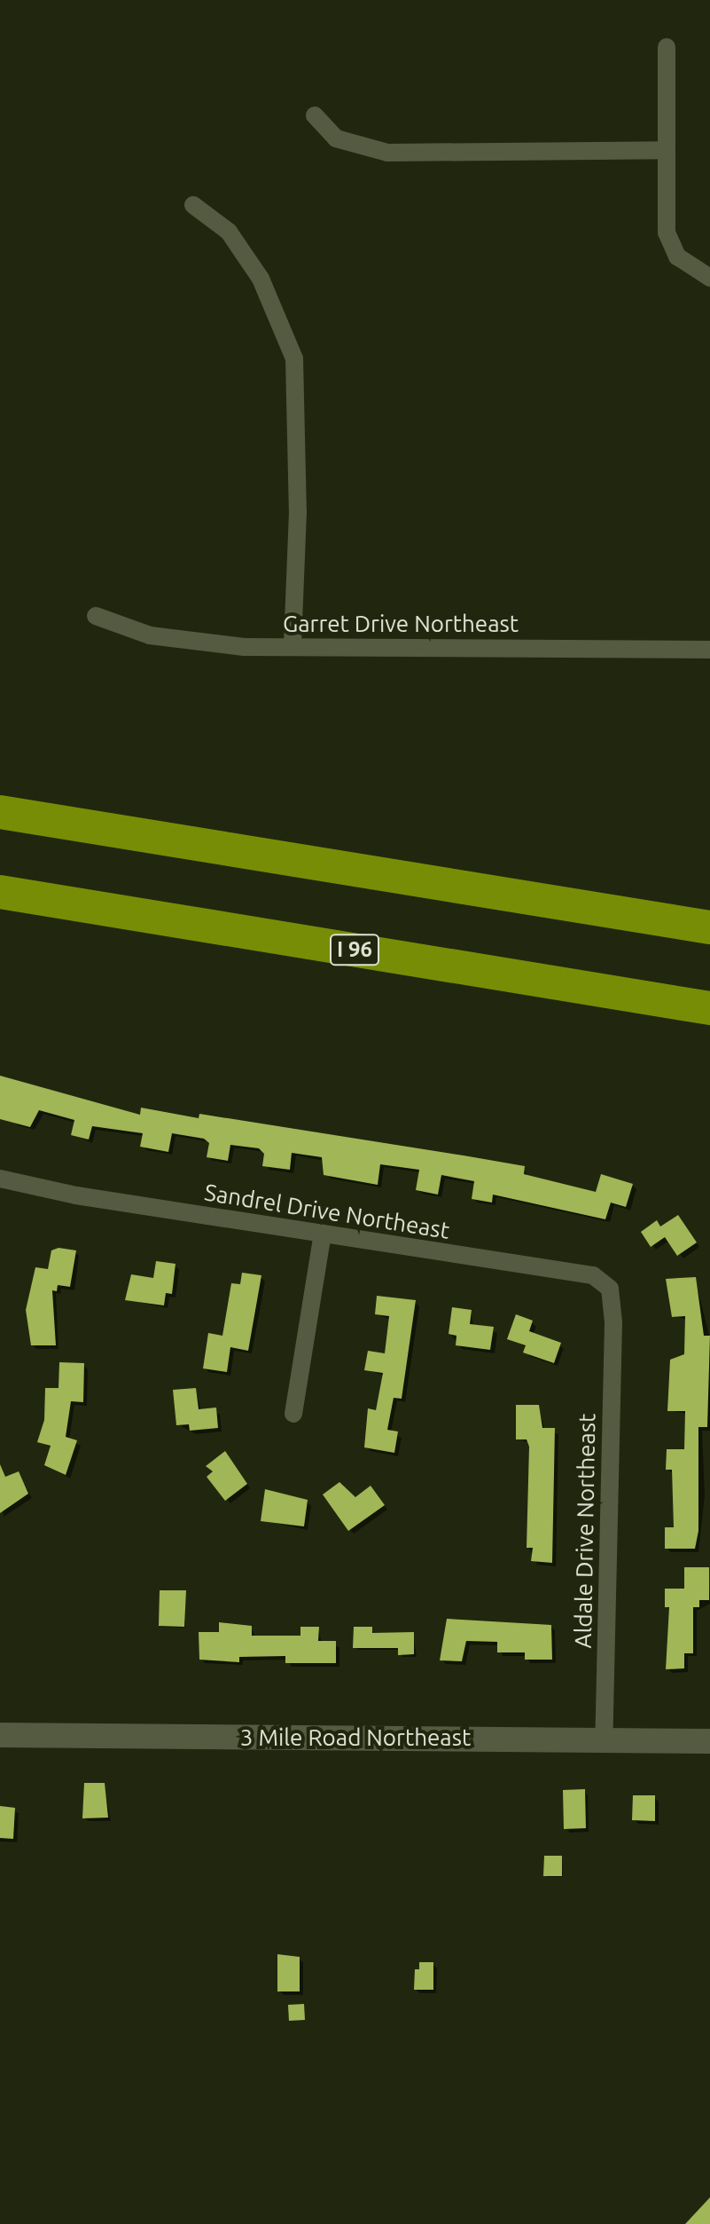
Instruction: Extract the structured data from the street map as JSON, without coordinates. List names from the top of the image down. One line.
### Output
{"streets":{"highway":["I 96"],"main road":["3 Mile Road Northeast"],"street":["Garret Drive Northeast","Sandrel Drive Northeast","Aldale Drive Northeast"]},"crossings":[["Sandrel Drive Northeast","Aldale Drive Northeast"],["Aldale Drive Northeast","3 Mile Road Northeast"]]}
